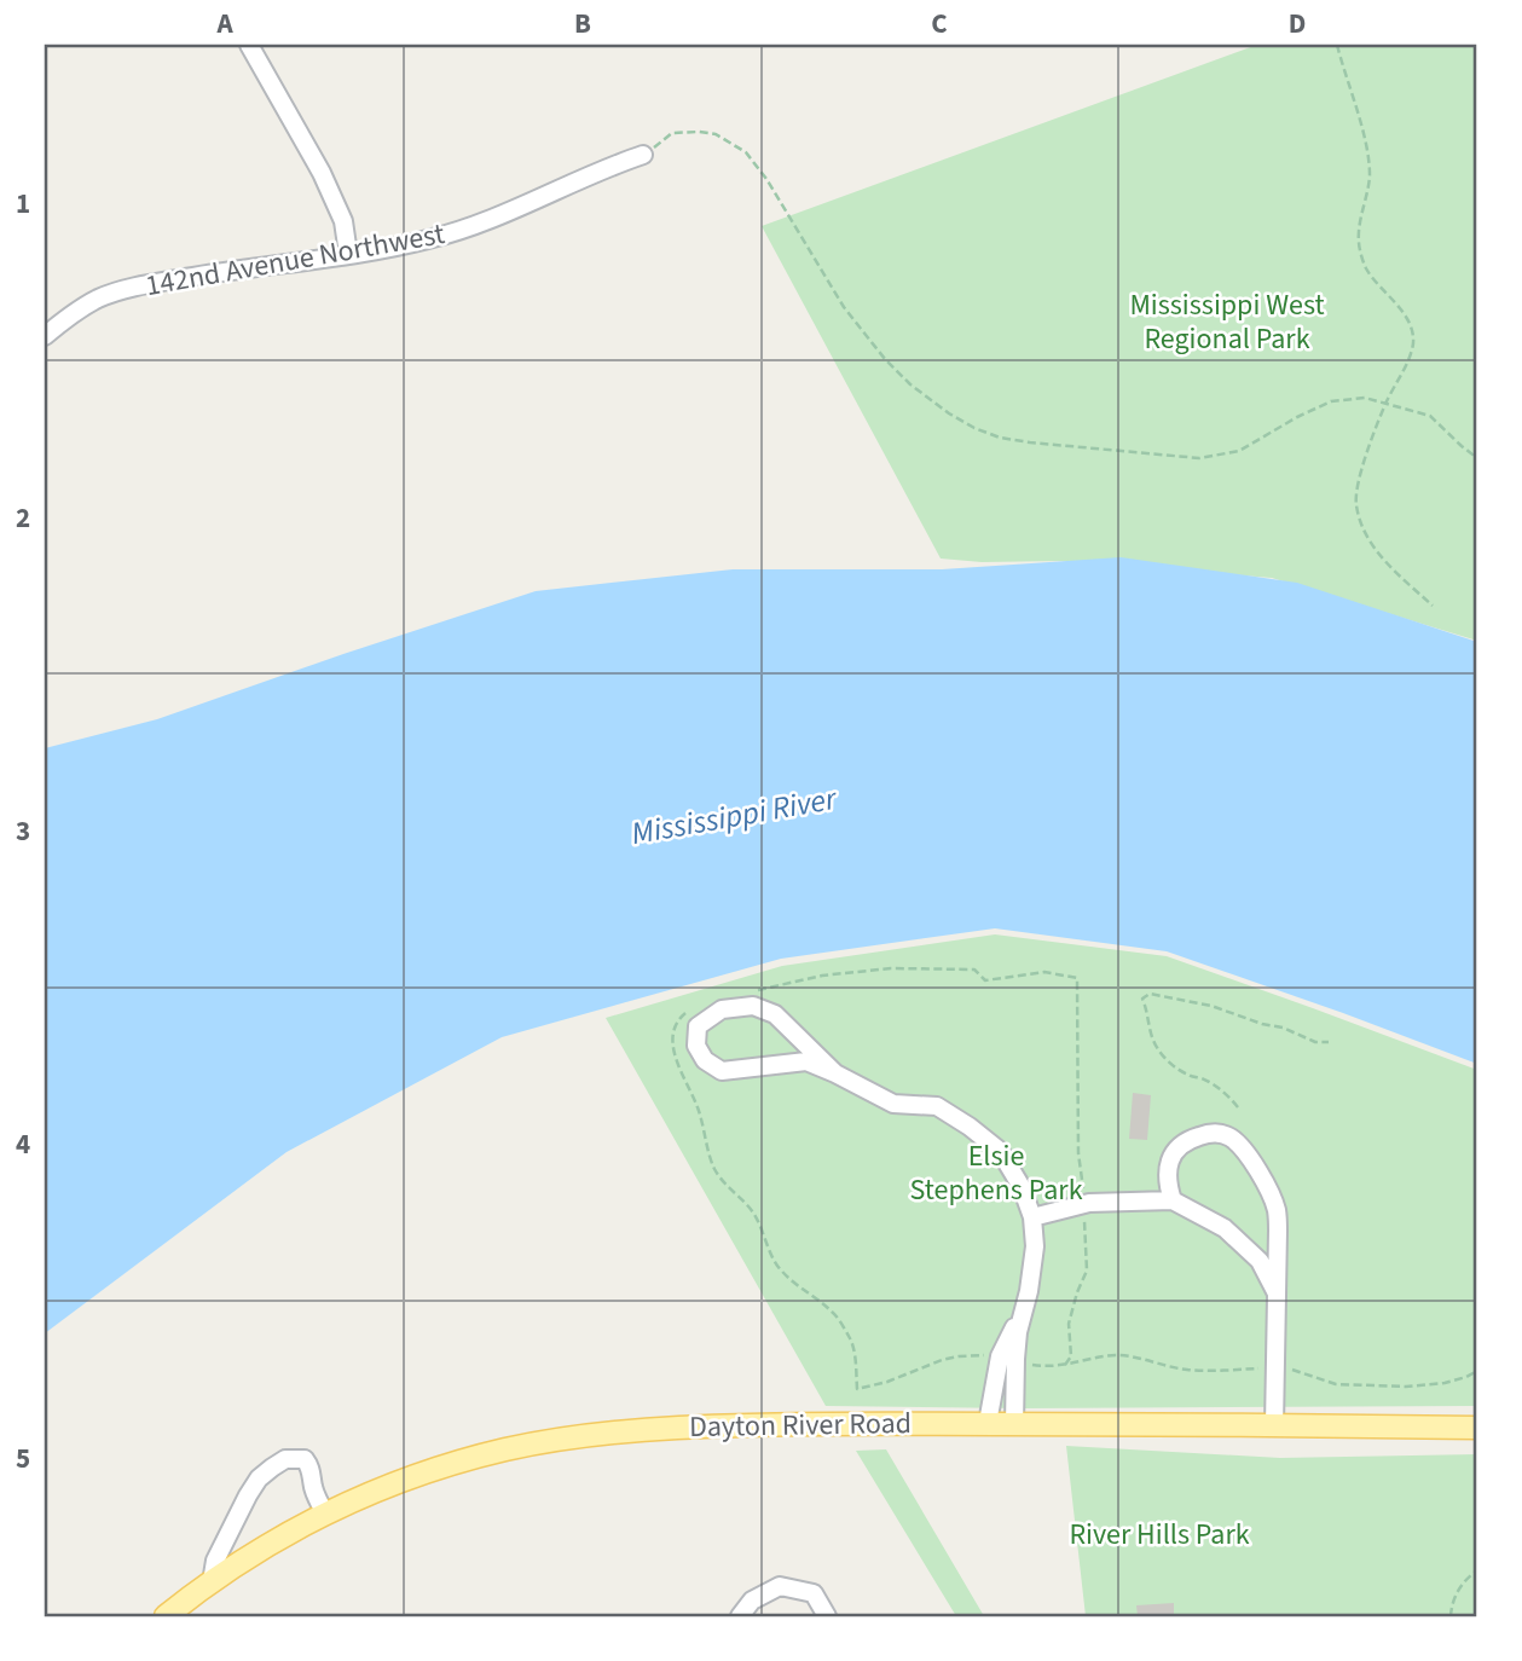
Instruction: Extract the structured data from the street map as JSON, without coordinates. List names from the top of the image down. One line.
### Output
{"streets":{"main road":["Dayton River Road"],"street":["142nd Avenue Northwest"]},"water":["Mississippi River"],"parks":["Mississippi West Regional Park","Elsie Stephens Park","River Hills Park"],"grid":{"columns":["A","B","C","D"],"rows":["1","2","3","4","5"]}}
